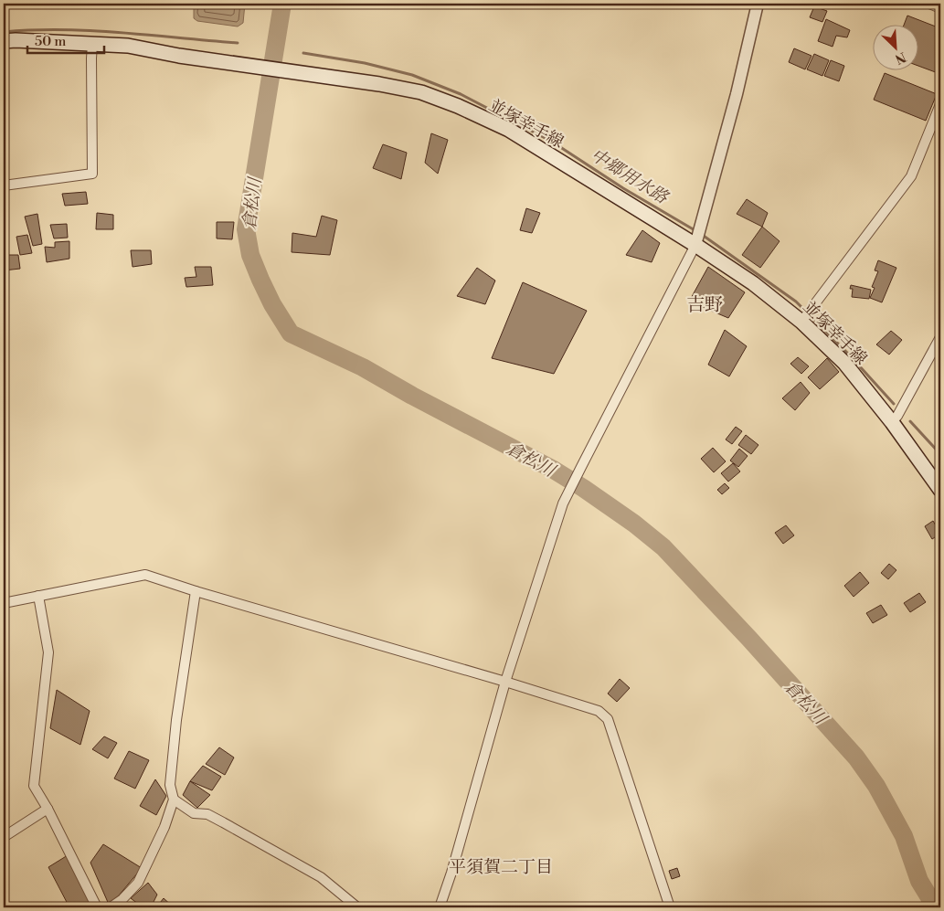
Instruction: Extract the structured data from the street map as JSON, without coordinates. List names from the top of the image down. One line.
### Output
{"streets":{"main road":["並塚幸手線"]},"districts":["吉野","平須賀二丁目"],"water":["中郷用水路","倉松川"],"scale_bar":"50 m","north":"bottom right"}
